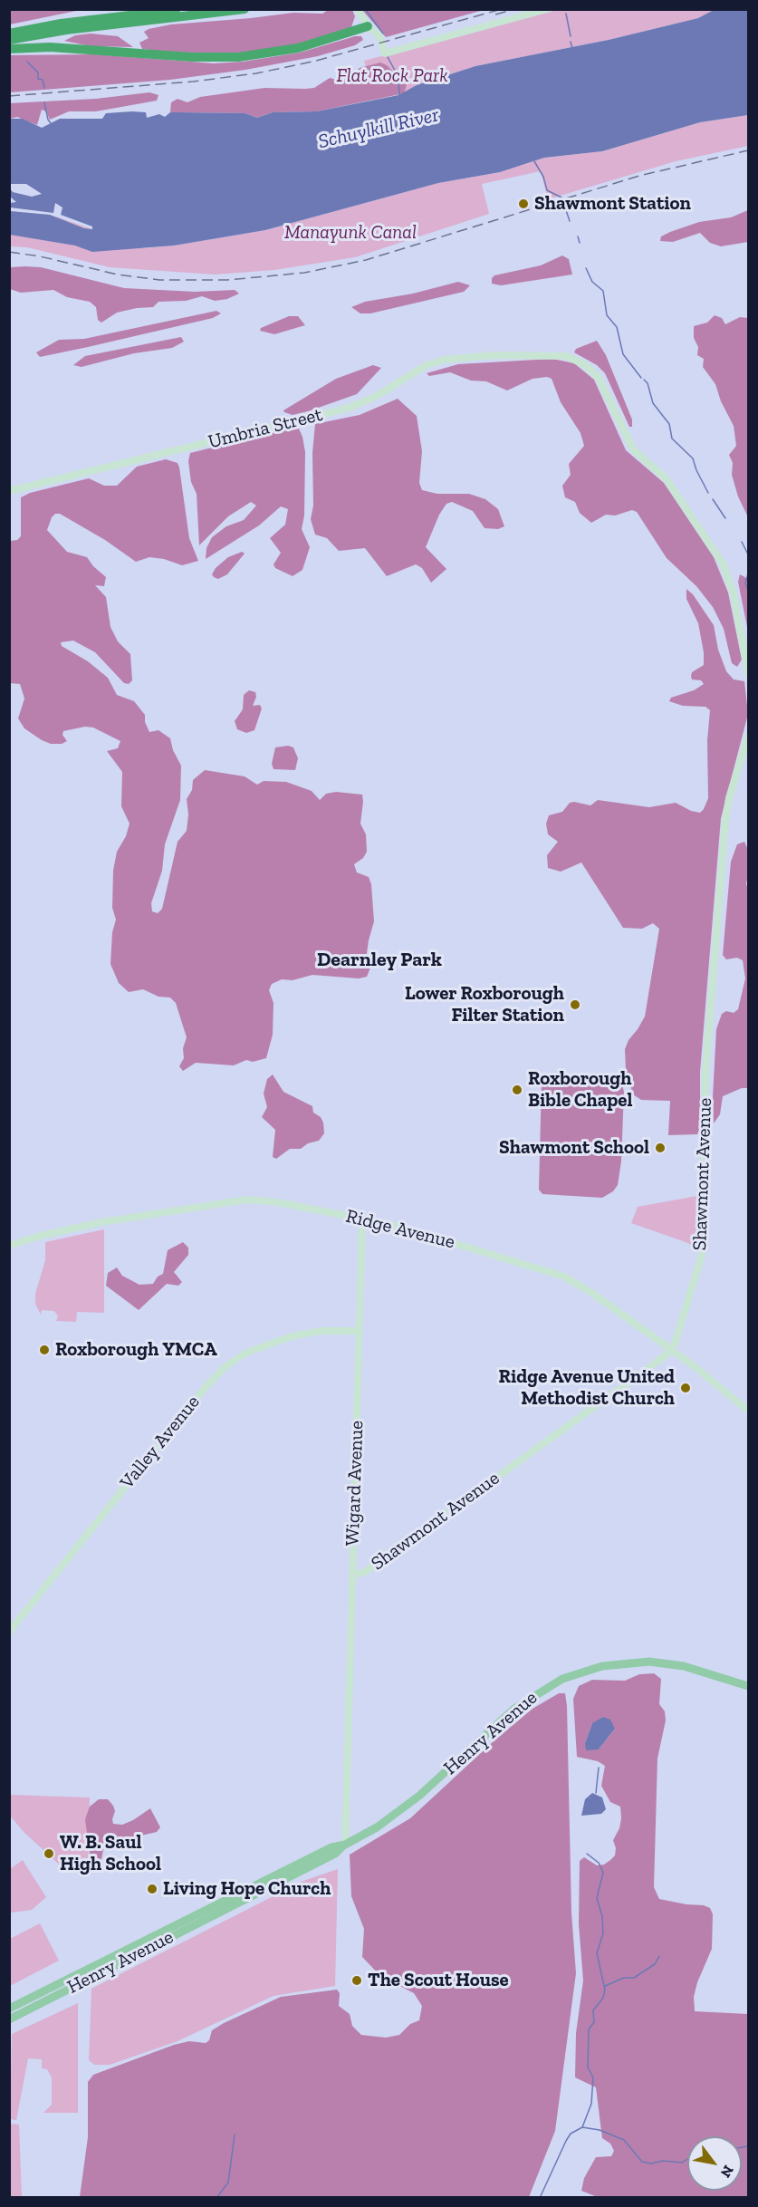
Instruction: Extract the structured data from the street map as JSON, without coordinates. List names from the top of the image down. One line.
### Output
{"streets":{"main road":["Umbria Street","Shawmont Avenue","Ridge Avenue","Valley Avenue","Wigard Avenue","Henry Avenue"]},"crossings":[["Shawmont Avenue","Ridge Avenue"],["Shawmont Avenue","Wigard Avenue"],["Ridge Avenue","Wigard Avenue"],["Valley Avenue","Wigard Avenue"],["Wigard Avenue","Henry Avenue"]],"districts":["Dearnley Park"],"water":["Schuylkill River"],"parks":["Flat Rock Park","Manayunk Canal"],"places":["Shawmont Station","Lower Roxborough Filter Station","Roxborough Bible Chapel","Shawmont School","Roxborough YMCA","Ridge Avenue United Methodist Church","W. B. Saul High School","Living Hope Church","The Scout House"],"north":"bottom right"}
